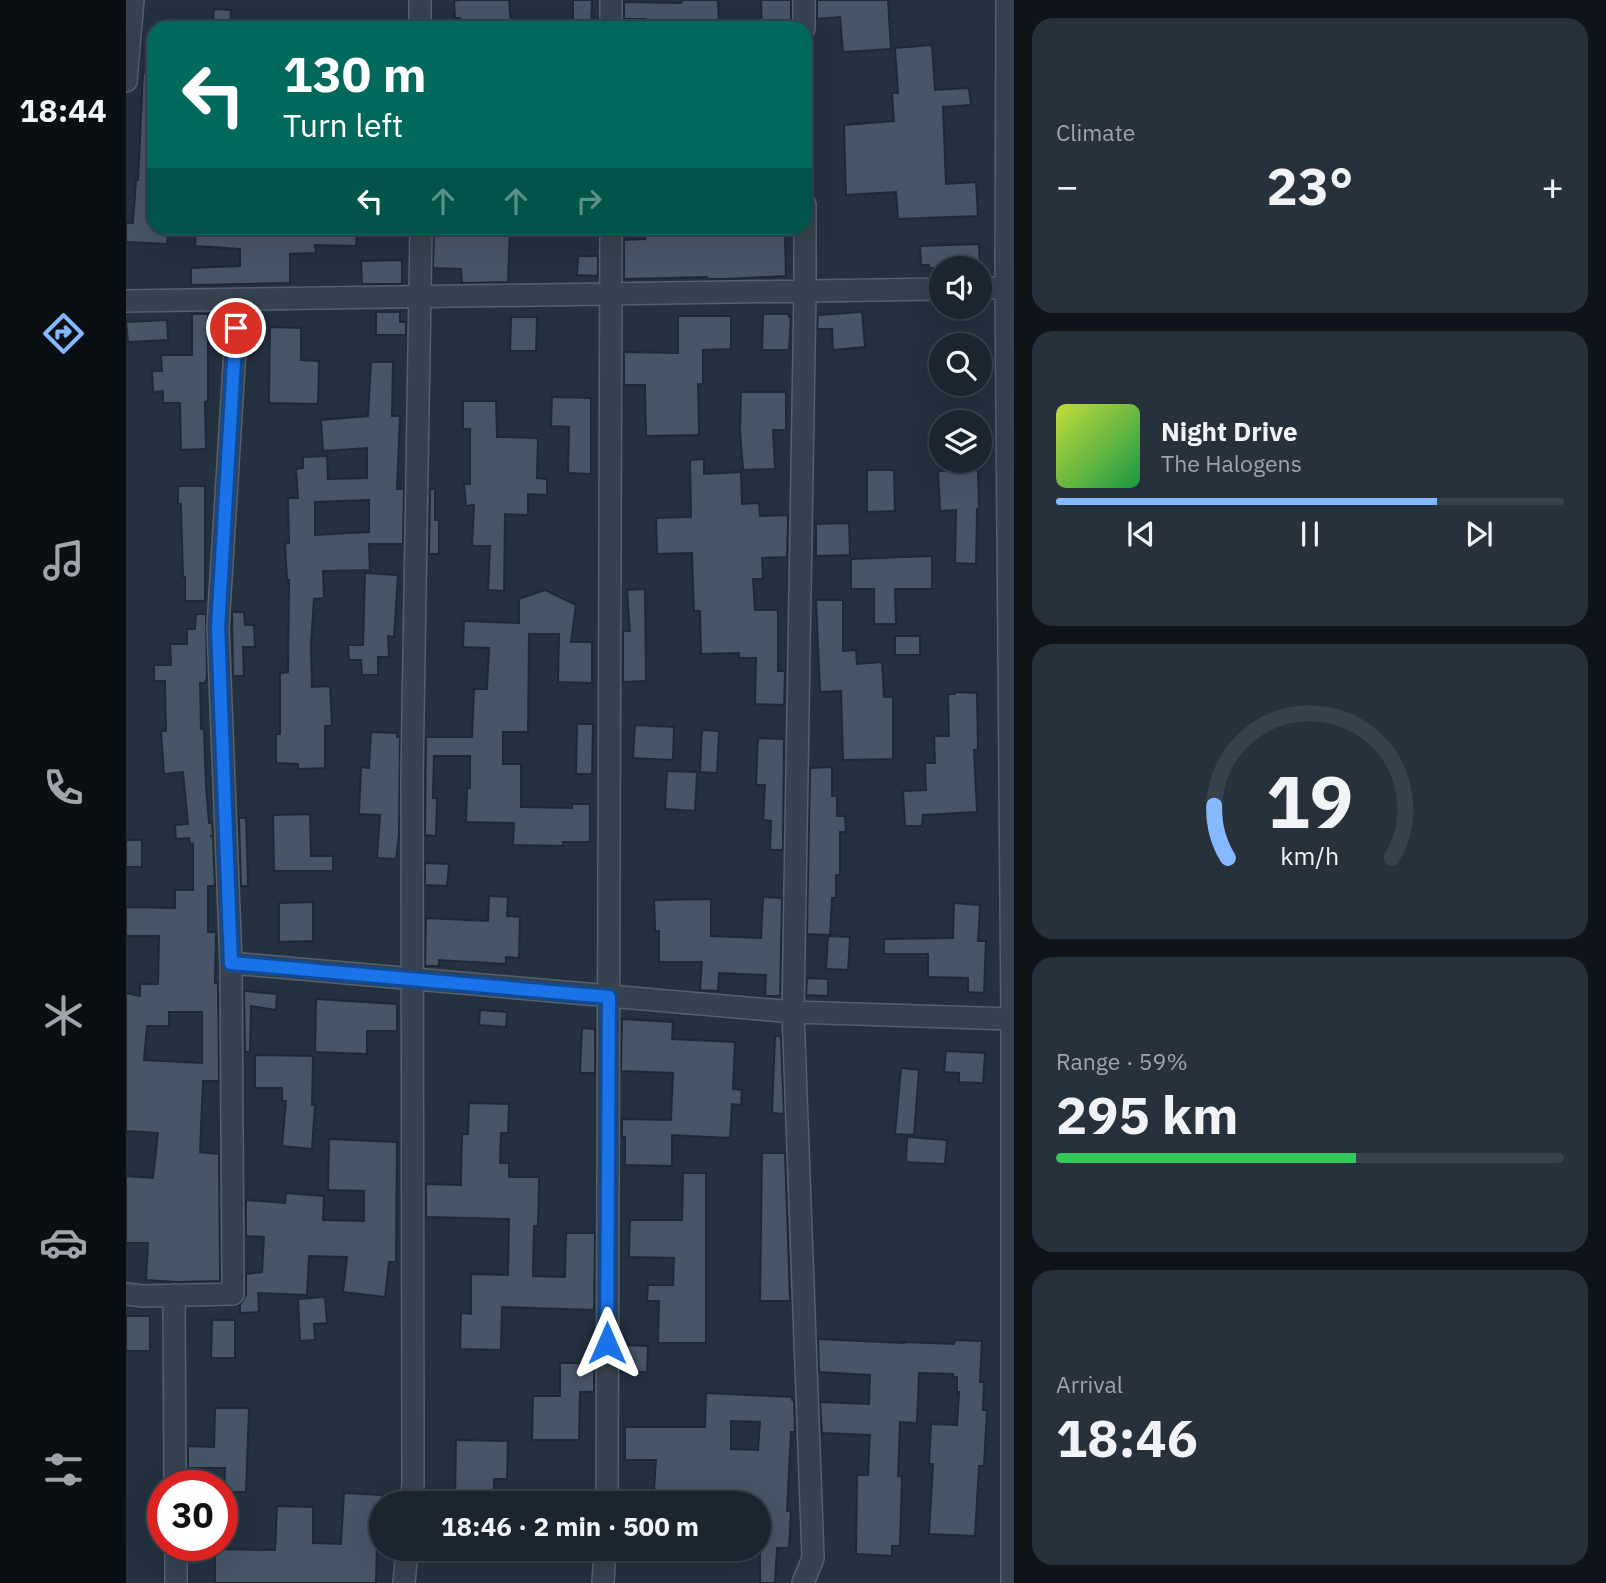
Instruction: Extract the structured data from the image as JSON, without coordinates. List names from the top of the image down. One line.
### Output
{"page":{"tabs":"18:44","tile":["Climate",["Range · 59%","295 km"],["Arrival","18:46"]],"turn":["130 m","Turn left"],"heat":["−","23°","+"],"song":["Night Drive","The Halogens"],"limit":"30","trip":"18:46 · 2 min · 500 m","gauge":["19","km/h"]}}
